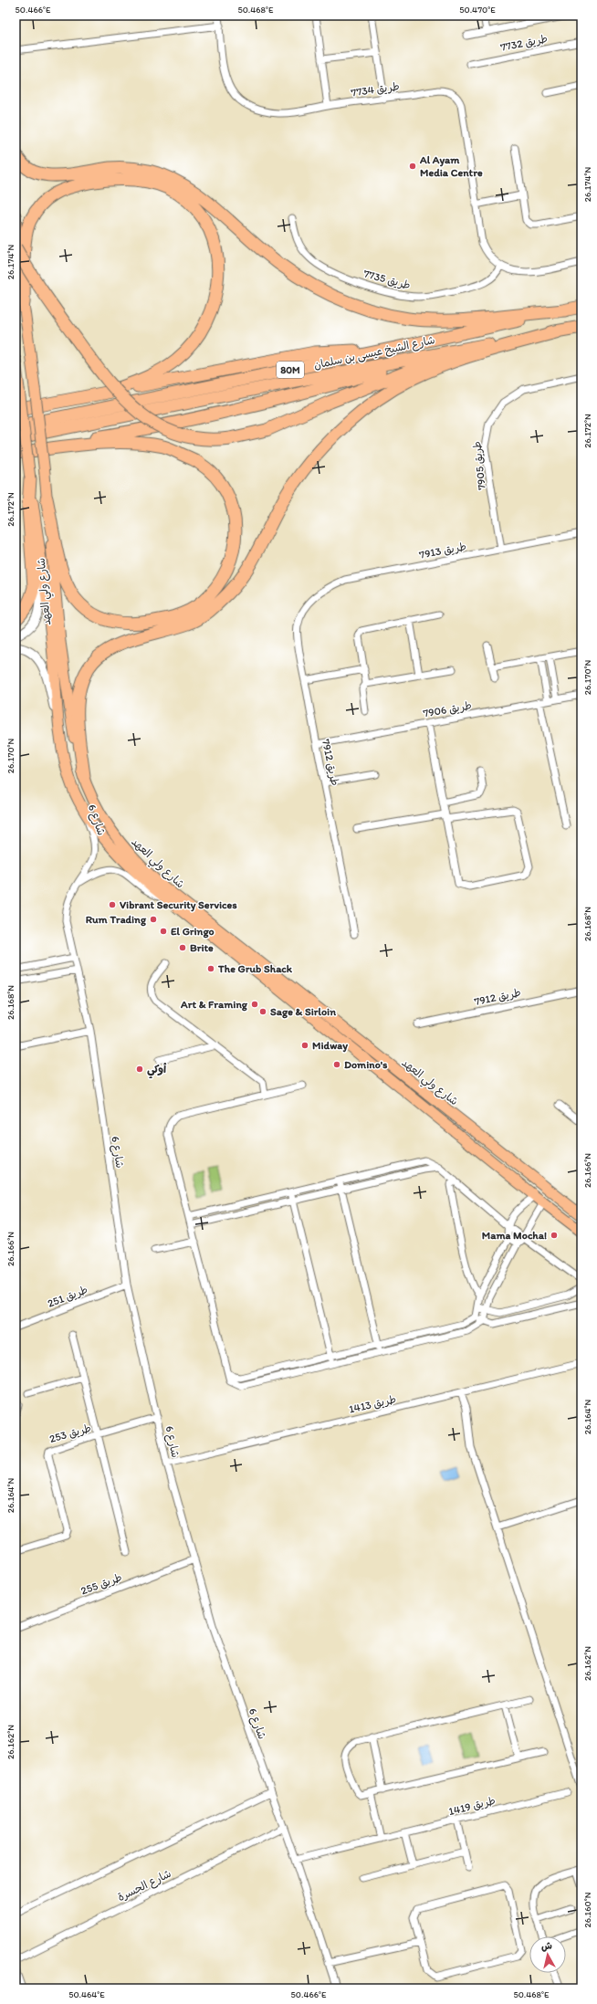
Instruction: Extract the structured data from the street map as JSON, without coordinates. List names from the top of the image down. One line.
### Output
{"streets":{"highway":["شارع الشيخ عيسى بن سلمان","80M"],"main road":["شارع ولي العهد"],"street":["طريق 7732","طريق 7734","طريق 7735","طريق 7905","طريق 7913","طريق 7906","طريق 7912","شارع 6","طريق 251","طريق 1413","طريق 253","طريق 255","طريق 1419","شارع الجسرة"]},"crossings":[["طريق 7734","طريق 7735"],["طريق 7905","طريق 7913"],["طريق 7913","طريق 7912"],["شارع ولي العهد","شارع 6"],["طريق 7906","طريق 7912"],["شارع 6","طريق 251"],["شارع 6","طريق 1413"],["شارع 6","طريق 255"],["شارع 6","طريق 1419"],["شارع 6","شارع الجسرة"]],"places":["Al Ayam Media Centre","Vibrant Security Services","Rum Trading","El Gringo","Brite","The Grub Shack","Art & Framing","Sage & Sirloin","Midway","Domino's","أوكي","Mama Mocha!"],"north":"top","coordinates":["50.466°E","50.468°E","50.470°E","26.174°N","26.172°N","26.170°N","26.168°N","26.166°N","26.164°N","26.162°N","26.160°N","50.464°E"]}
